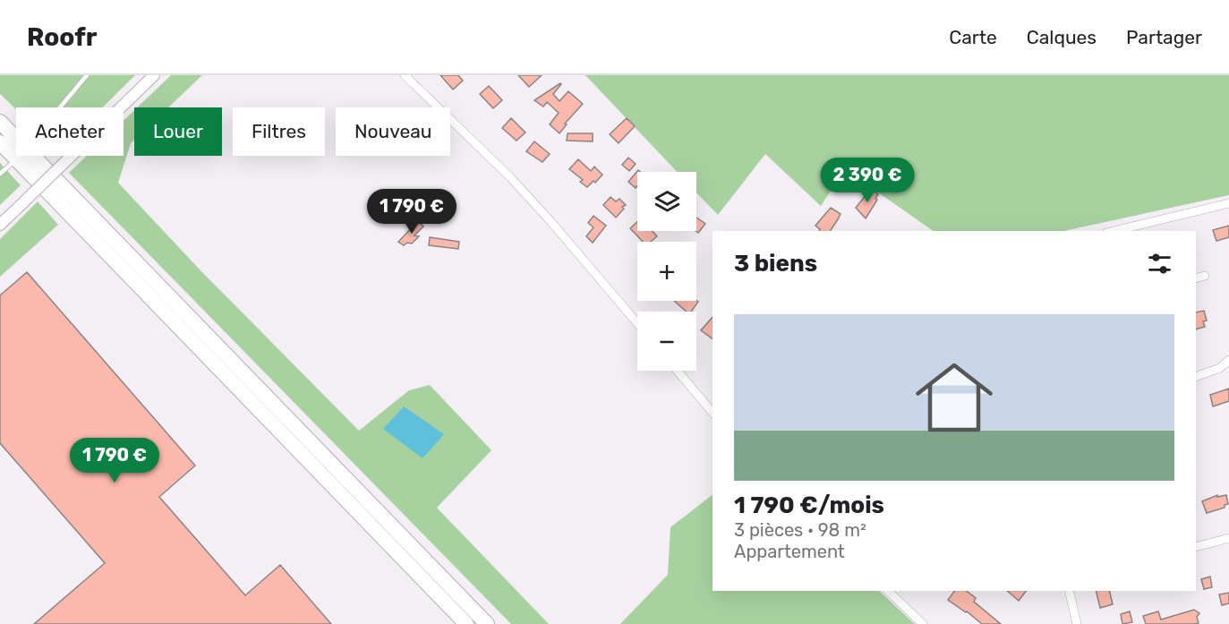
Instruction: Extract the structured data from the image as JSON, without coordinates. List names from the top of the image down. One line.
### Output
{"page":{"header":"Roofr","nav":["Carte","Calques","Partager"],"chip":["Acheter","Louer","Filtres","Nouveau"],"price":["2 390 €","1 790 €","1 790 €"],"map_buttons":["+","−"],"heading":"3 biens","list":[{"name":"1 790 €/mois","note":"3 pièces · 98 m² · Appartement"}]}}
